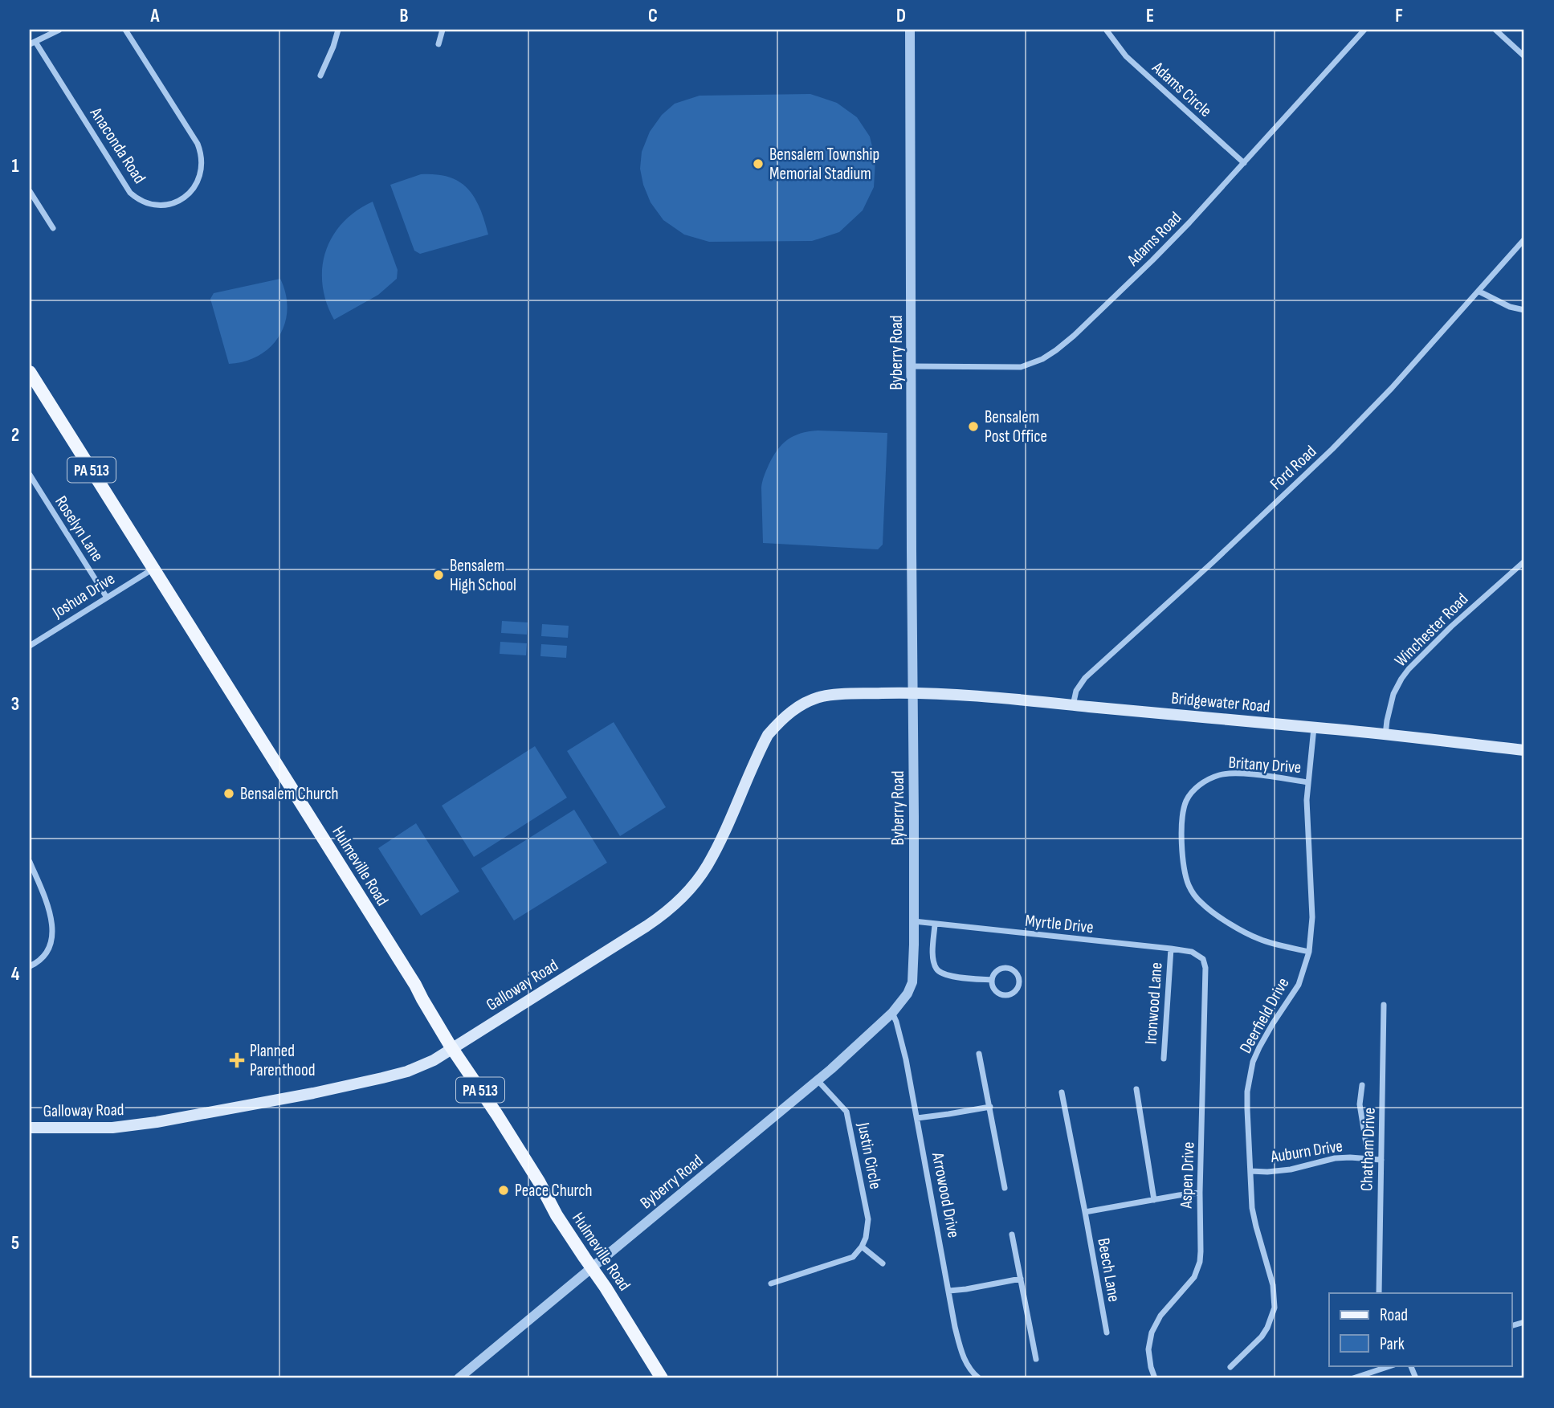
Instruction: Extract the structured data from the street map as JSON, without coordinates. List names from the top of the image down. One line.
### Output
{"streets":{"main road":["PA 513","Bridgewater Road","Hulmeville Road","Galloway Road"],"street":["Adams Circle","Anaconda Road","Adams Road","Byberry Road","Ford Road","Roselyn Lane","Joshua Drive","Winchester Road","Britany Drive","Myrtle Drive","Ironwood Lane","Deerfield Drive","Chatham Drive","Auburn Drive","Justin Circle","Aspen Drive","Arrowood Drive","Beech Lane"]},"crossings":[["Adams Circle","Adams Road"],["Adams Road","Byberry Road"],["Byberry Road","Bridgewater Road"],["Byberry Road","Hulmeville Road"],["Byberry Road","Myrtle Drive"],["Byberry Road","Galloway Road"],["Byberry Road","Justin Circle"],["Byberry Road","Arrowood Drive"],["Ford Road","Bridgewater Road"],["Roselyn Lane","Joshua Drive"],["Joshua Drive","Hulmeville Road"],["Winchester Road","Bridgewater Road"],["Bridgewater Road","Galloway Road"],["Bridgewater Road","Deerfield Drive"],["Britany Drive","Deerfield Drive"],["Hulmeville Road","Galloway Road"],["Myrtle Drive","Ironwood Lane"],["Myrtle Drive","Aspen Drive"],["Deerfield Drive","Auburn Drive"],["Chatham Drive","Auburn Drive"]],"places":{"other":["Bensalem Township Memorial Stadium","Bensalem Post Office","Bensalem High School","Bensalem Church","Peace Church"],"health":["Planned Parenthood"]},"legend":["Road","Park"],"grid":{"columns":["A","B","C","D","E","F"],"rows":["1","2","3","4","5"]}}
